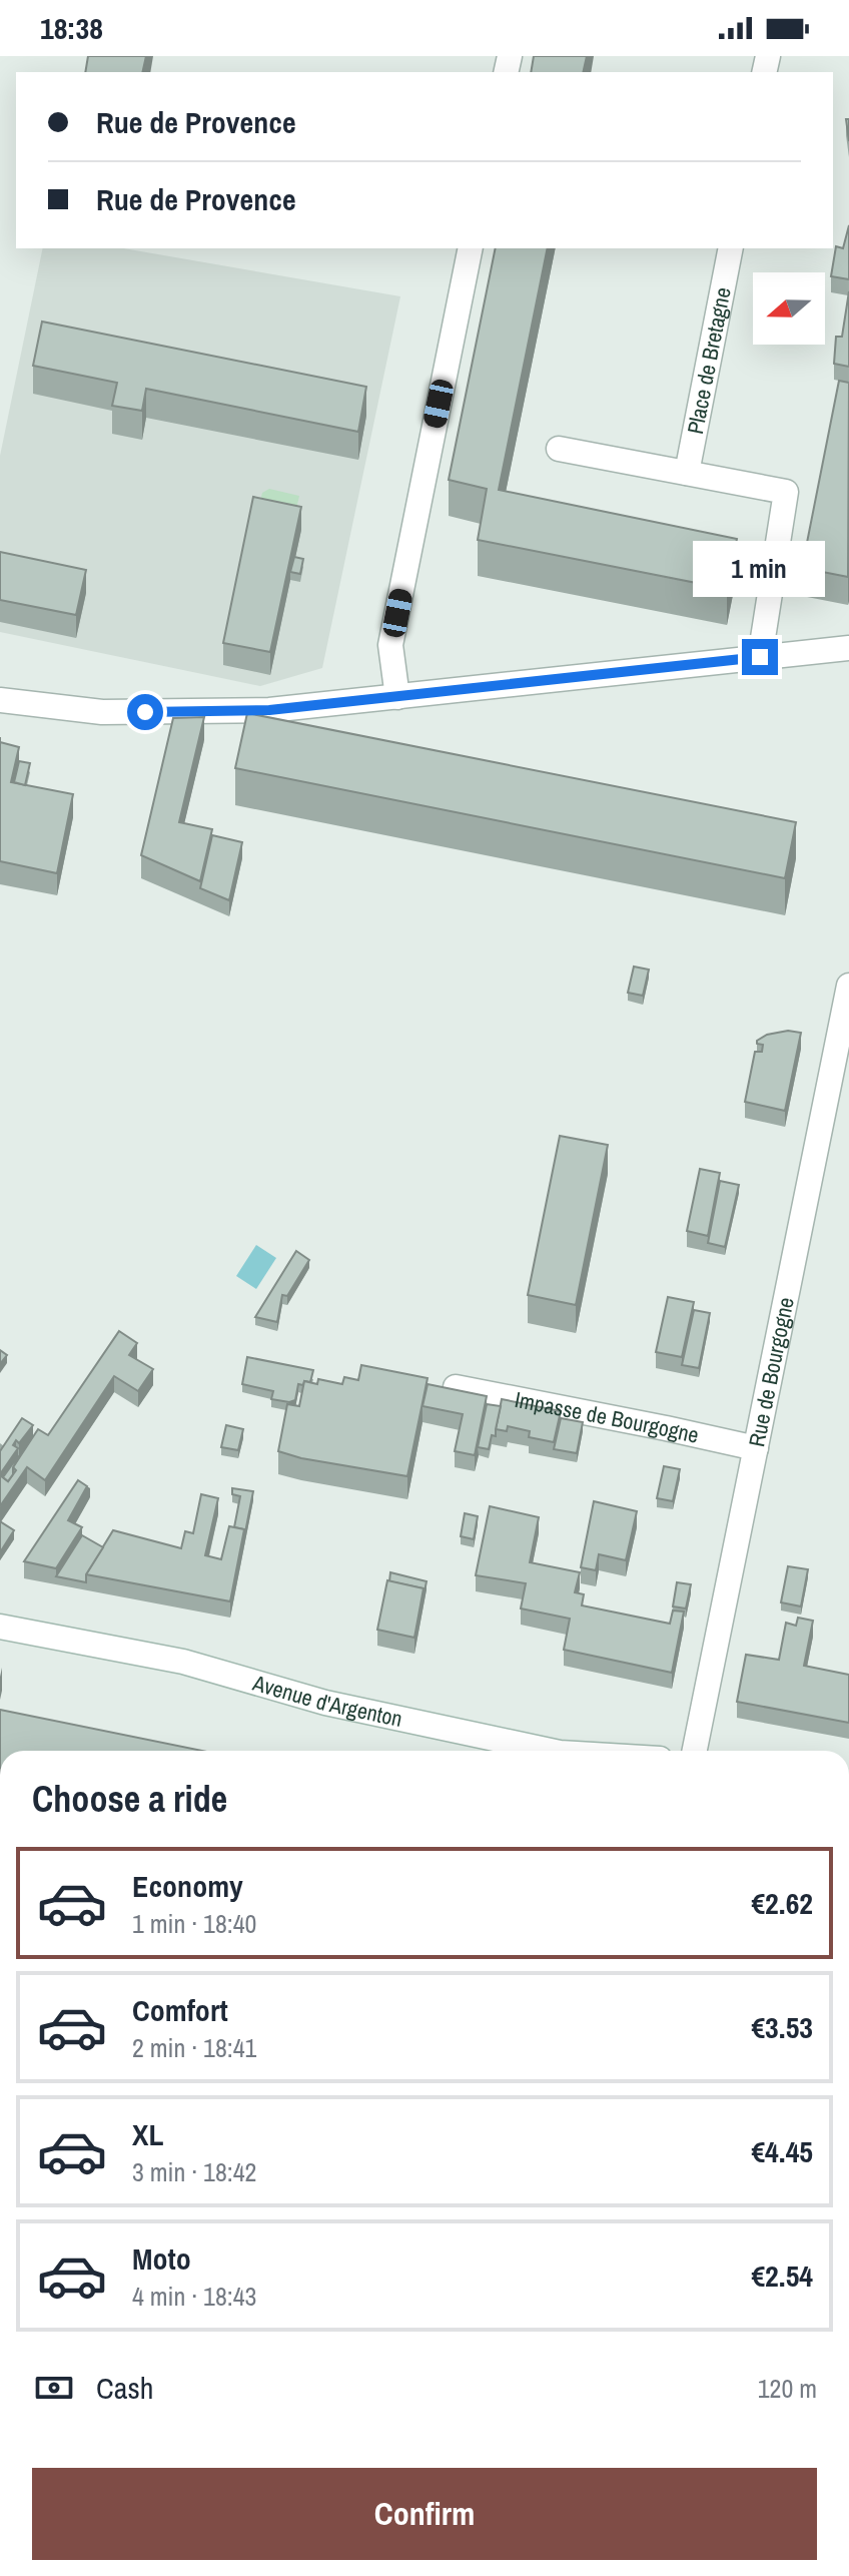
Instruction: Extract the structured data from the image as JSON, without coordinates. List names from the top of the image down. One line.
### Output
{"streets":{"street":["Place de Bretagne","Rue de Bourgogne","Impasse de Bourgogne","Avenue d'Argenton"]},"crossings":[["Rue de Bourgogne","Impasse de Bourgogne"]],"north":"left","page":{"status":"18:38","banner":["Rue de Provence","Rue de Provence"],"bubble":"1 min","heading":"Choose a ride","list":[{"name":"Economy","note":"1 min · 18:40","value":"€2.62"},{"name":"Comfort","note":"2 min · 18:41","value":"€3.53"},{"name":"XL","note":"3 min · 18:42","value":"€4.45"},{"name":"Moto","note":"4 min · 18:43","value":"€2.54"}],"pay":["Cash","120 m"],"buttons":"Confirm"}}
